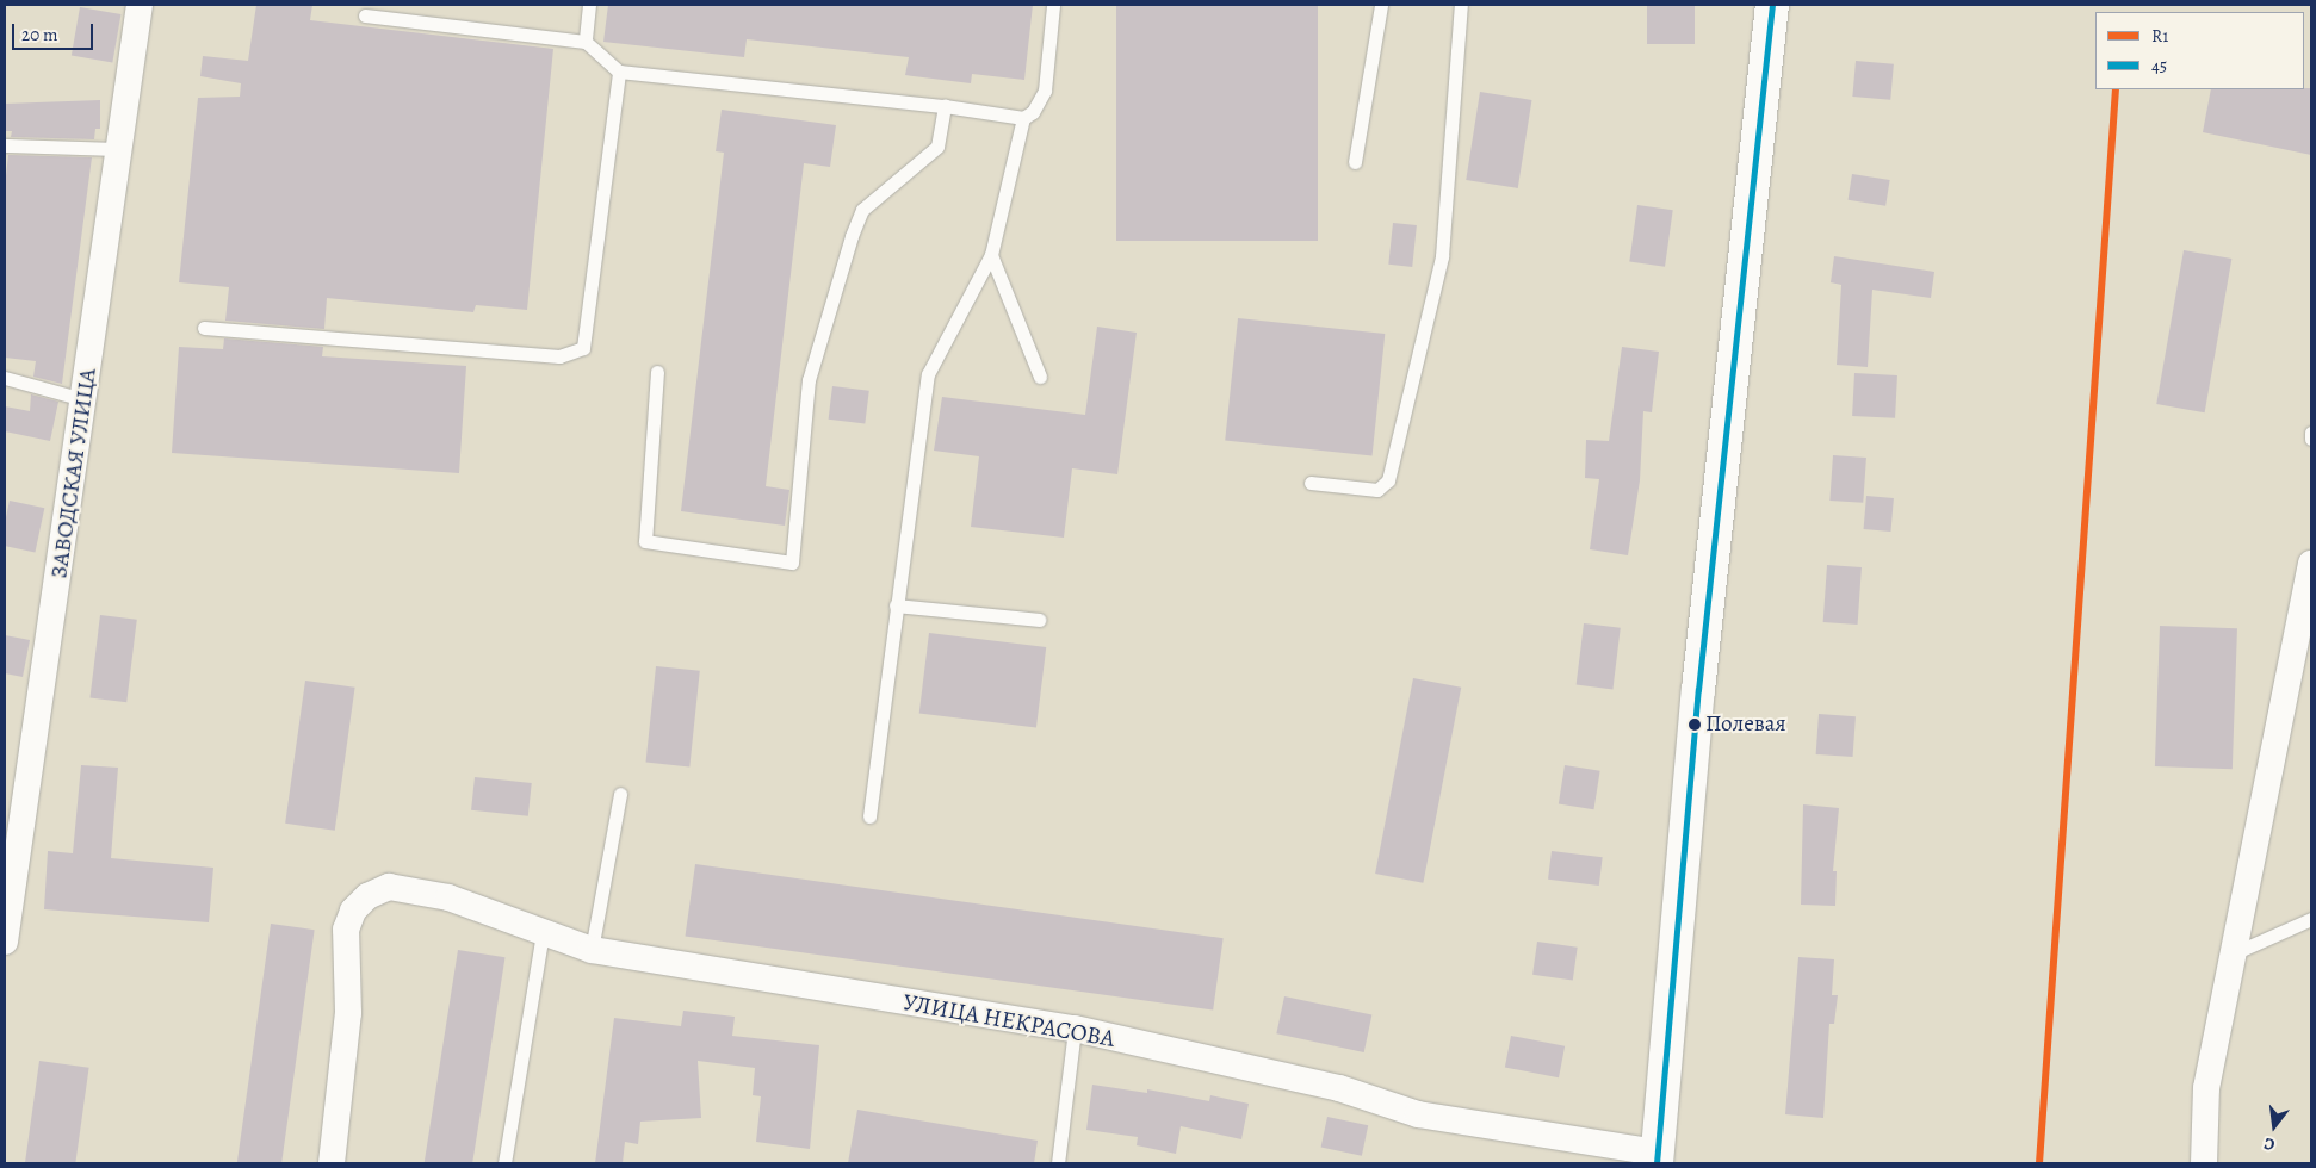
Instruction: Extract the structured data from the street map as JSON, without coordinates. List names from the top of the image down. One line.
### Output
{"streets":{"street":["ЗАВОДСКАЯ УЛИЦА","УЛИЦА НЕКРАСОВА"]},"places":["Полевая"],"lines":["transit line 45","transit line R1"],"legend":["R1","45"],"scale_bar":"20 m","north":"bottom"}
